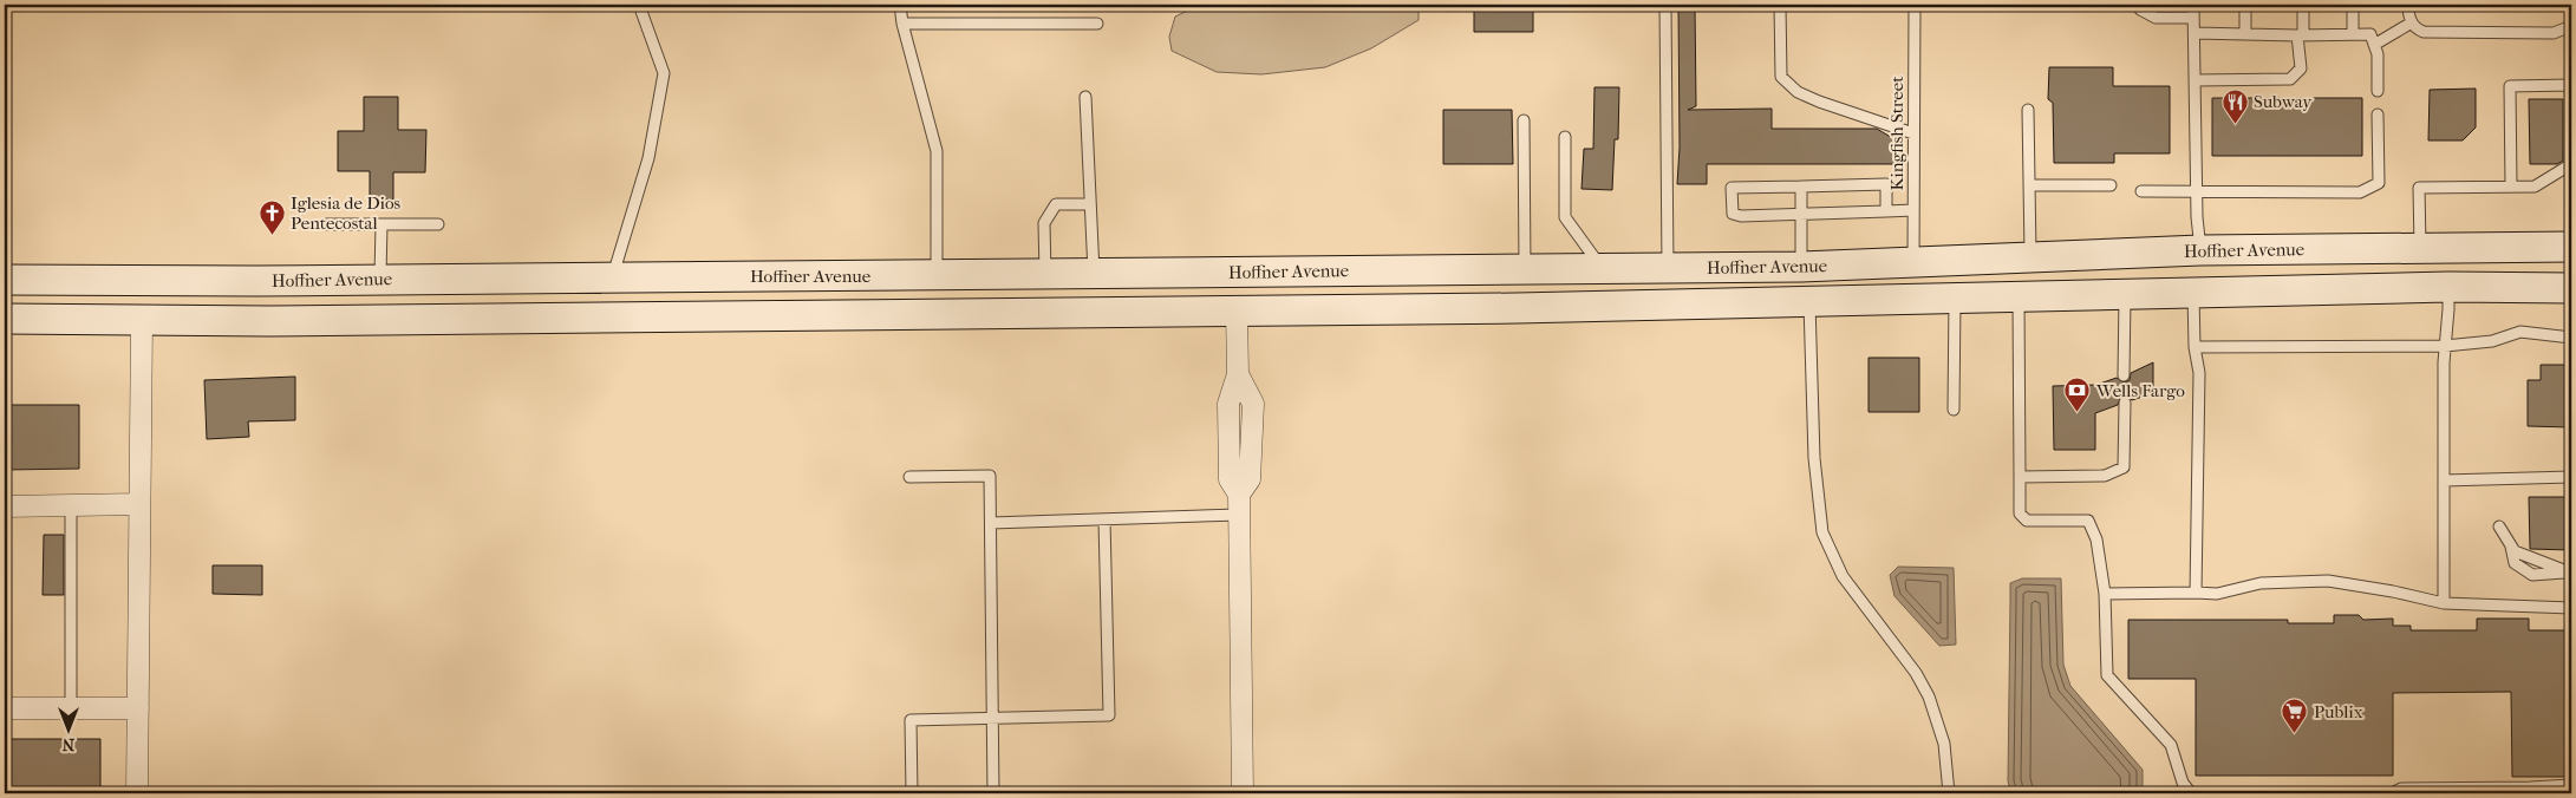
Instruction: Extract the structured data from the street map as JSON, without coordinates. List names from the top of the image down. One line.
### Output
{"streets":{"main road":["Hoffner Avenue"],"lane":["Kingfish Street"]},"crossings":[["Kingfish Street","Hoffner Avenue"]],"places":{"restaurant":["Subway"],"church":["Iglesia de Dios Pentecostal"],"bank":["Wells Fargo"],"supermarket":["Publix"]},"north":"bottom"}
